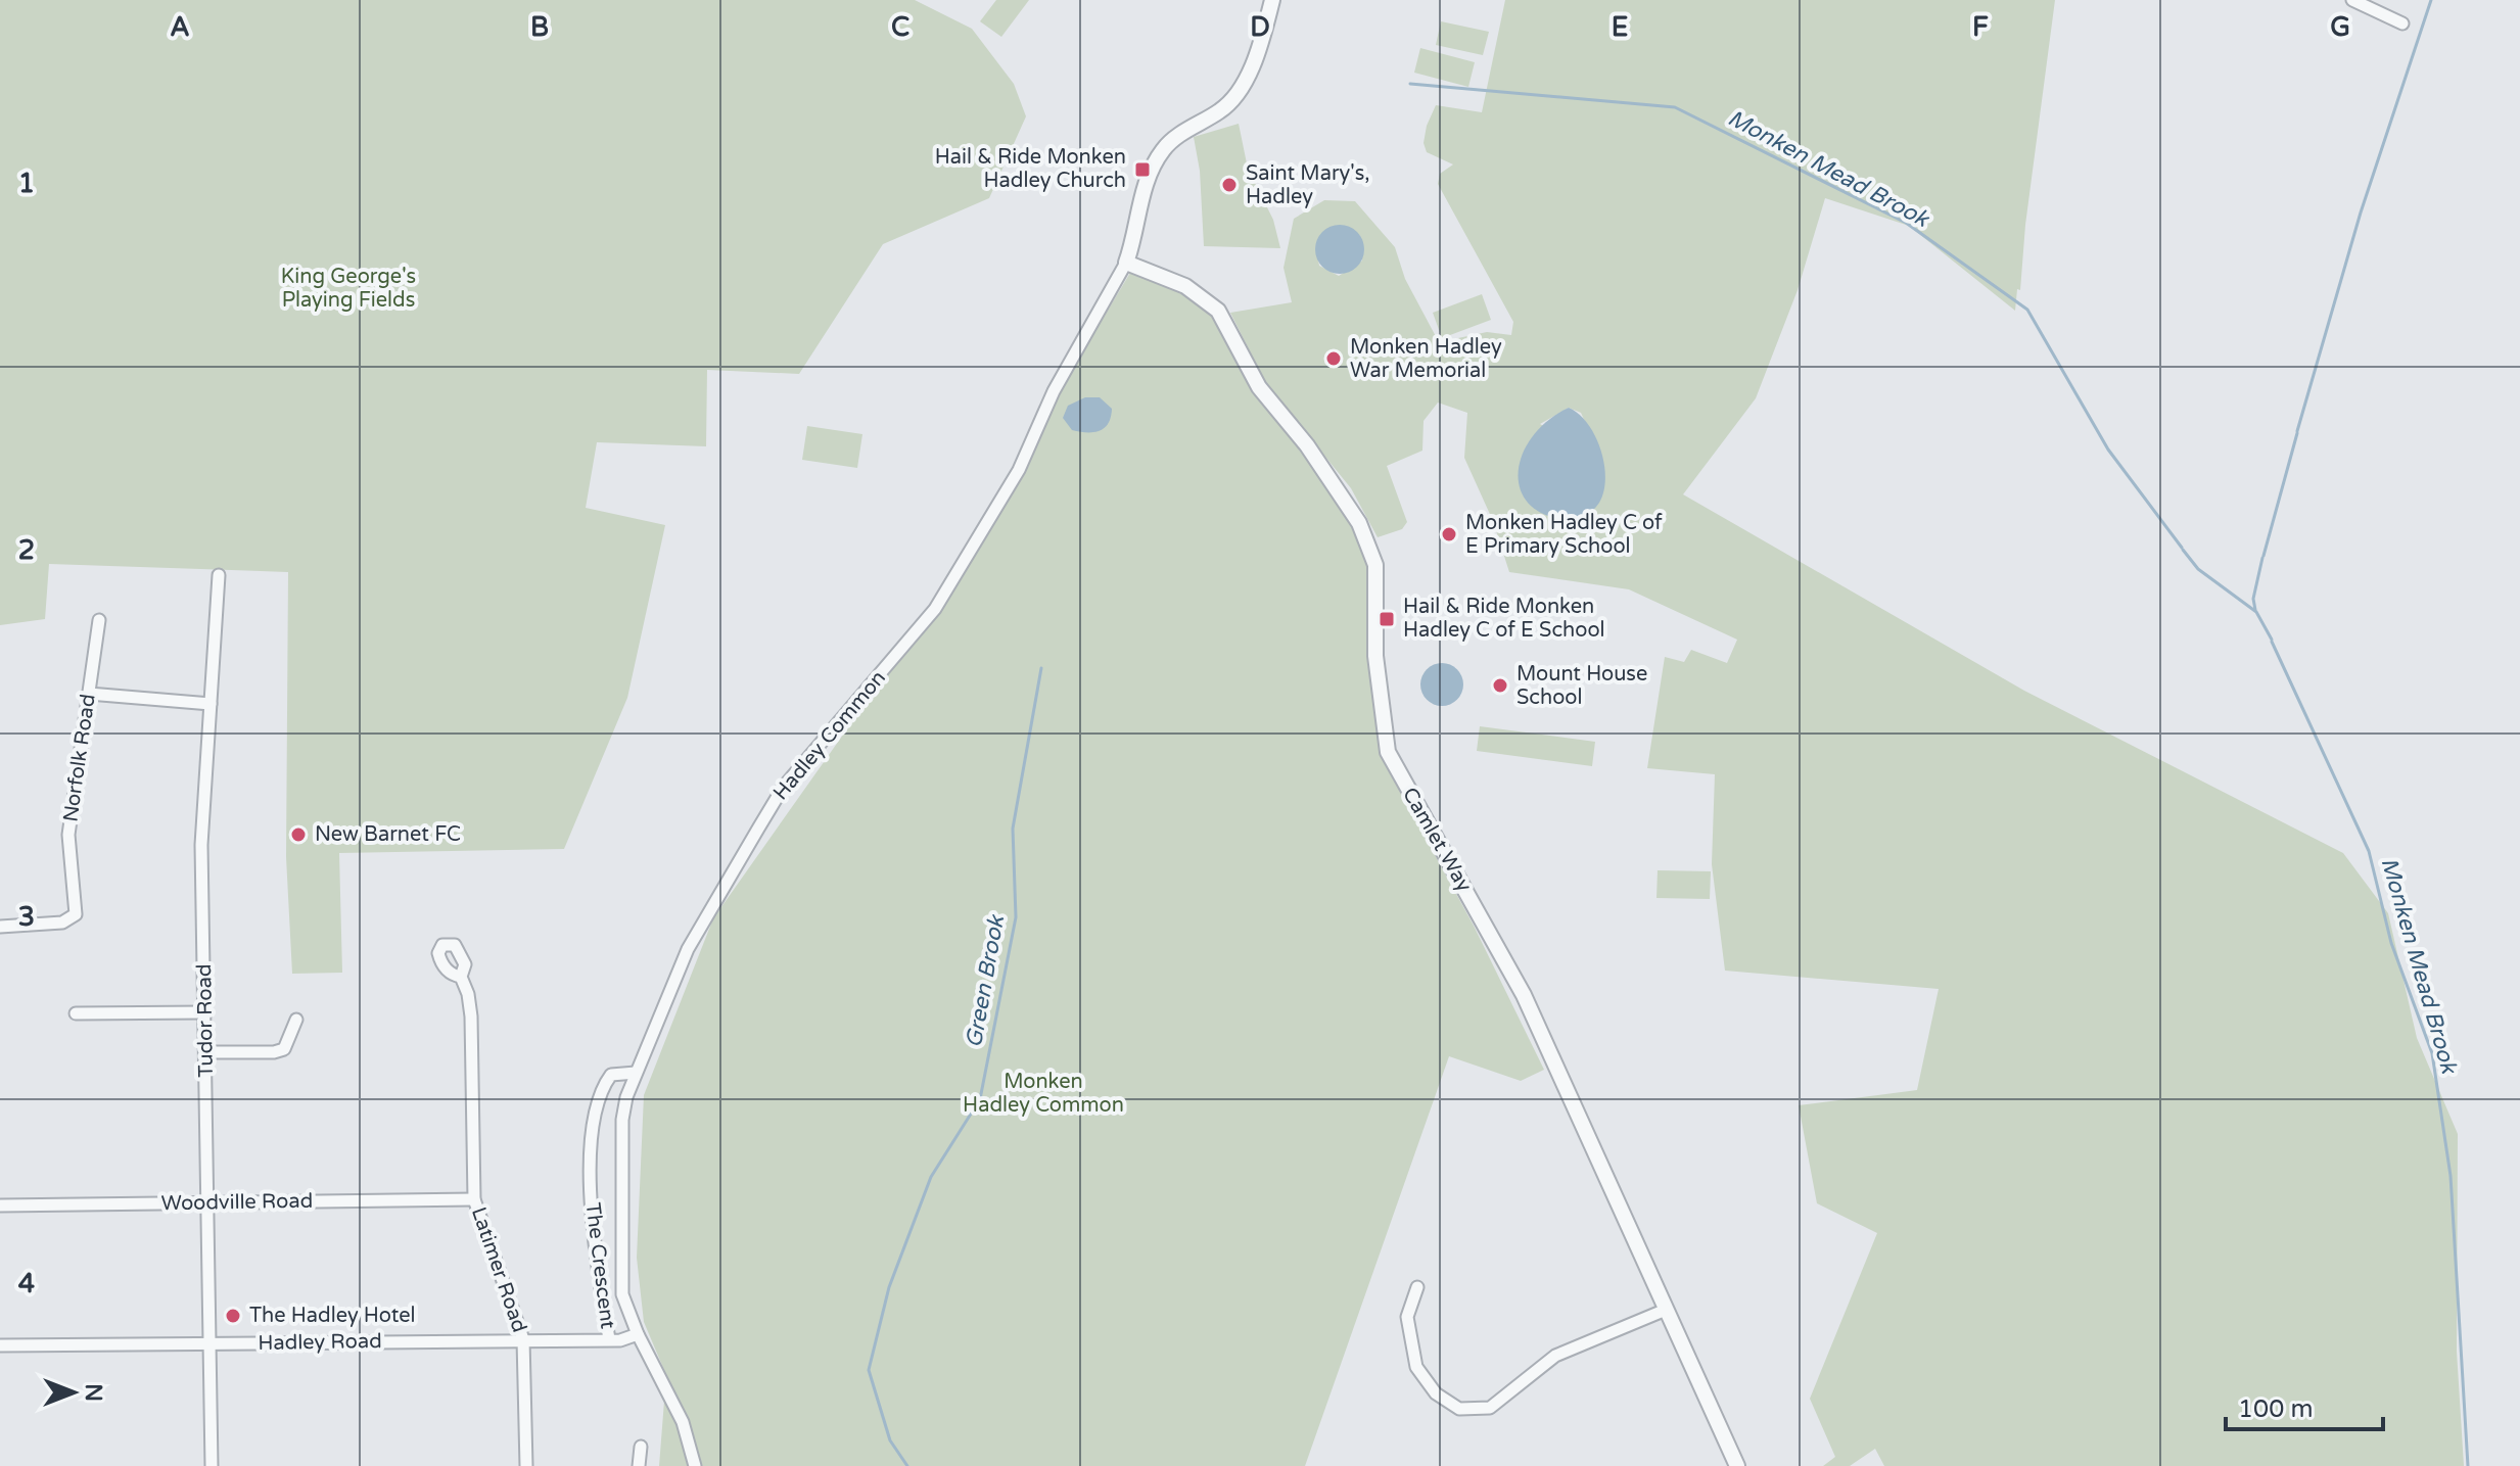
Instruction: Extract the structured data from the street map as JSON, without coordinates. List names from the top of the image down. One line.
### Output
{"streets":{"street":["Hadley Common","Norfolk Road","Camlet Way","Tudor Road","Woodville Road","The Crescent","Latimer Road","Hadley Road"]},"crossings":[["Hadley Common","Camlet Way"],["Hadley Common","The Crescent"],["Hadley Common","Hadley Road"],["Tudor Road","Woodville Road"],["Tudor Road","Hadley Road"],["Woodville Road","Latimer Road"],["The Crescent","Hadley Road"],["Latimer Road","Hadley Road"]],"water":["Monken Mead Brook","Green Brook"],"parks":["King George's Playing Fields","Monken Hadley Common"],"places":{"transit":["Hail & Ride Monken Hadley Church","Hail & Ride Monken Hadley C of E School"],"other":["Saint Mary's, Hadley","Monken Hadley War Memorial","Monken Hadley C of E Primary School","Mount House School","New Barnet FC","The Hadley Hotel"]},"scale_bar":"100 m","north":"right","grid":{"columns":["A","B","C","D","E","F","G"],"rows":["1","2","3","4"]}}
